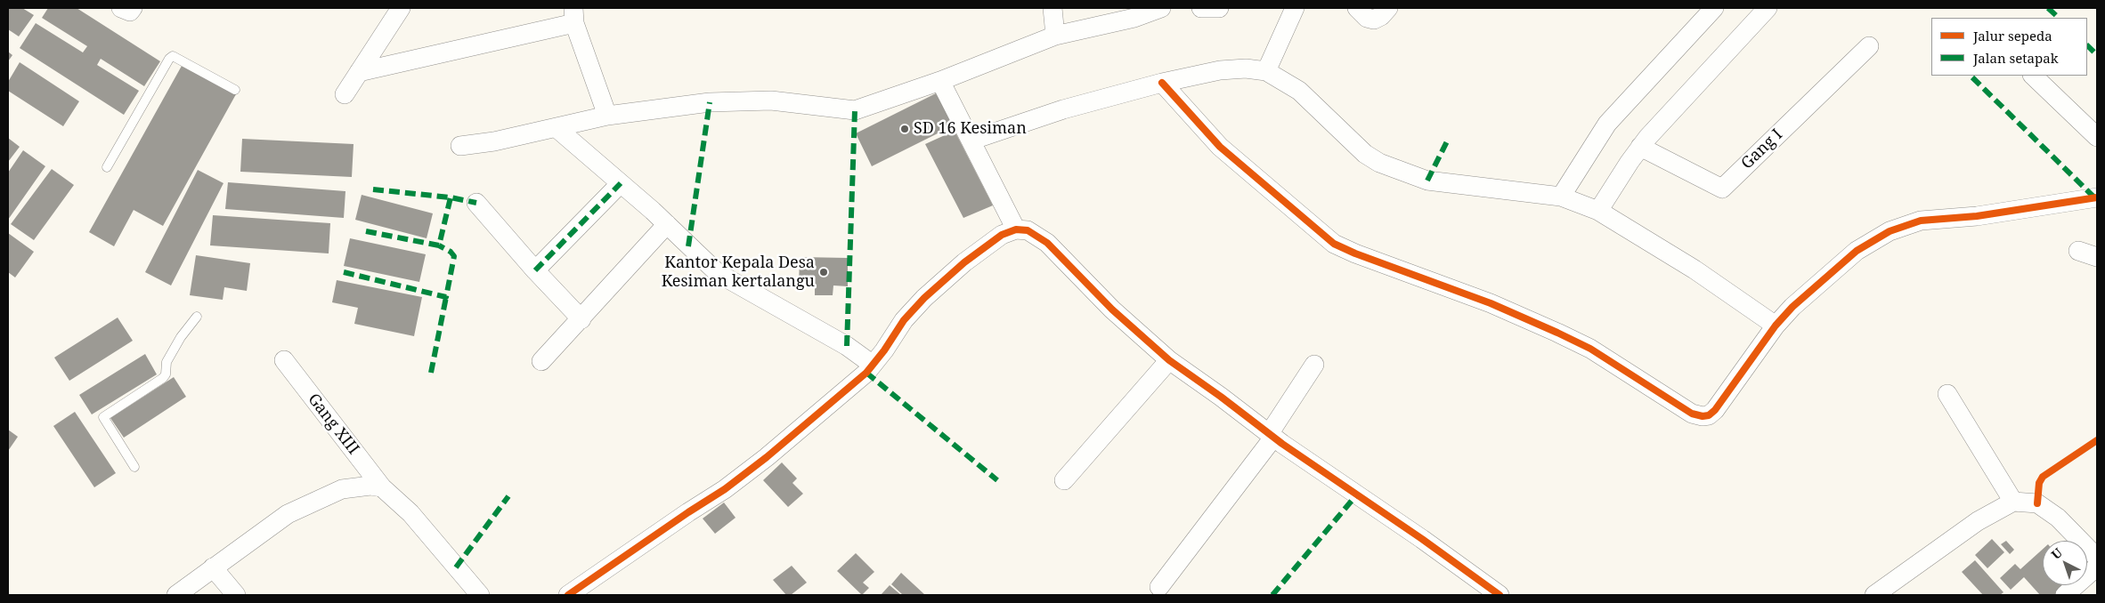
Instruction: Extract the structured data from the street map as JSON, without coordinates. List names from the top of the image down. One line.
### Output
{"streets":{"street":["Gang I","Gang XIII"]},"places":["SD 16 Kesiman","Kantor Kepala Desa Kesiman kertalangu"],"legend":["Jalur sepeda","Jalan setapak"],"north":"top left"}
